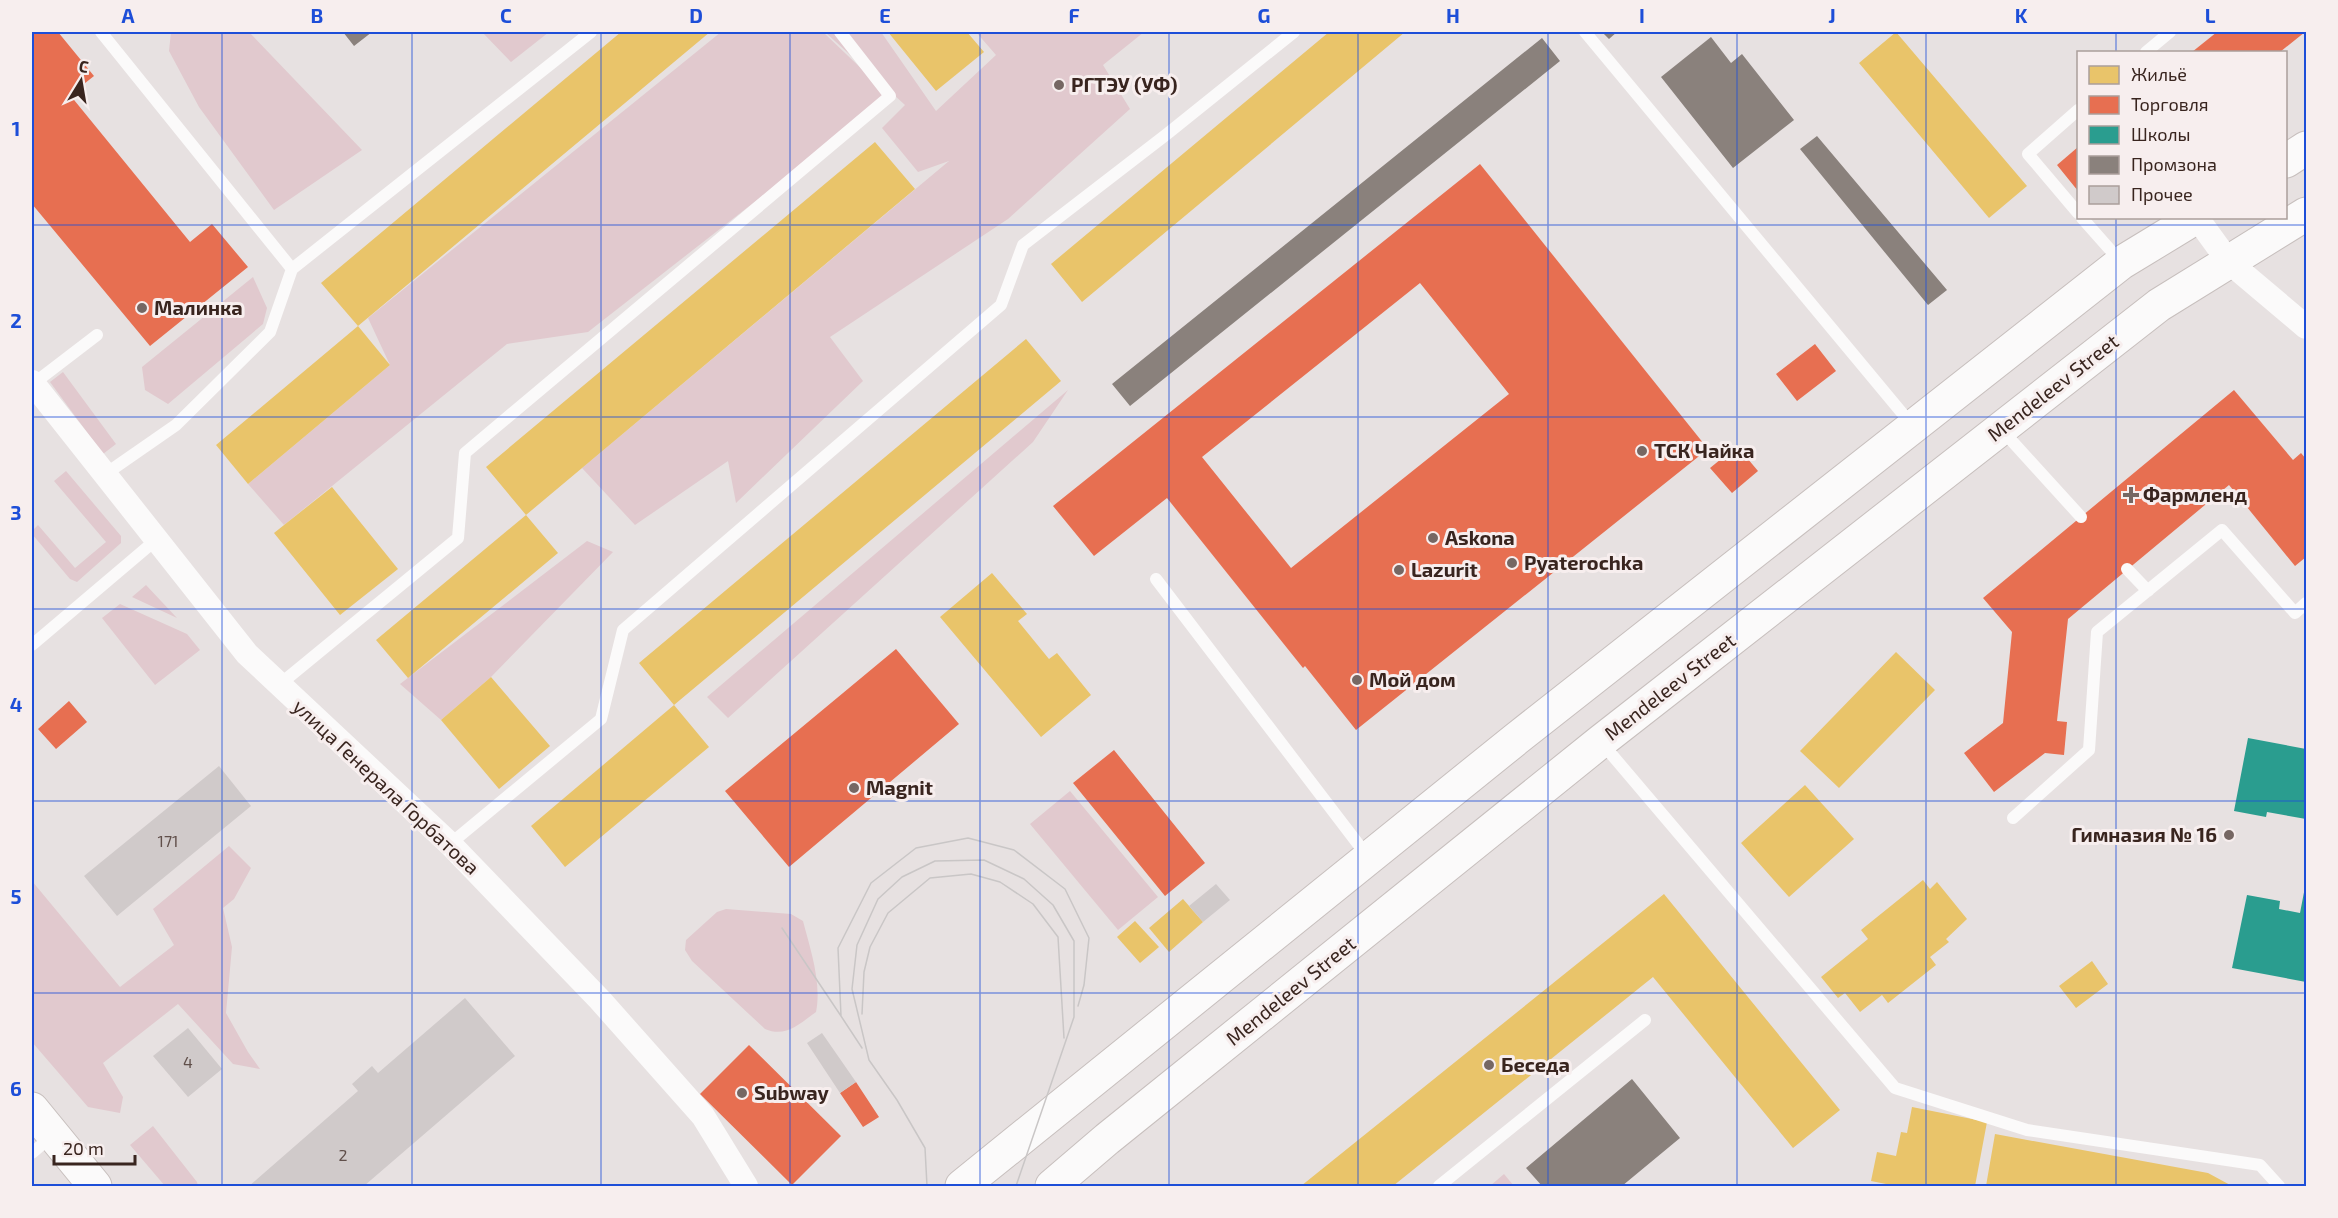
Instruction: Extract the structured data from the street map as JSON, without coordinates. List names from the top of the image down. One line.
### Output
{"streets":{"main road":["Mendeleev Street"],"street":["улица Генерала Горбатова"]},"places":{"other":["РГТЭУ (УФ)","Малинка","ТСК Чайка","Askona","Pyaterochka","Lazurit","Мой дом","Magnit","Гимназия № 16","Беседа","Subway"],"health":["Фармленд"]},"house_numbers":["171","4","2"],"legend":["Жильё","Торговля","Школы","Промзона","Прочее"],"scale_bar":"20 m","north":"top","grid":{"columns":["A","B","C","D","E","F","G","H","I","J","K","L"],"rows":["1","2","3","4","5","6"]}}
